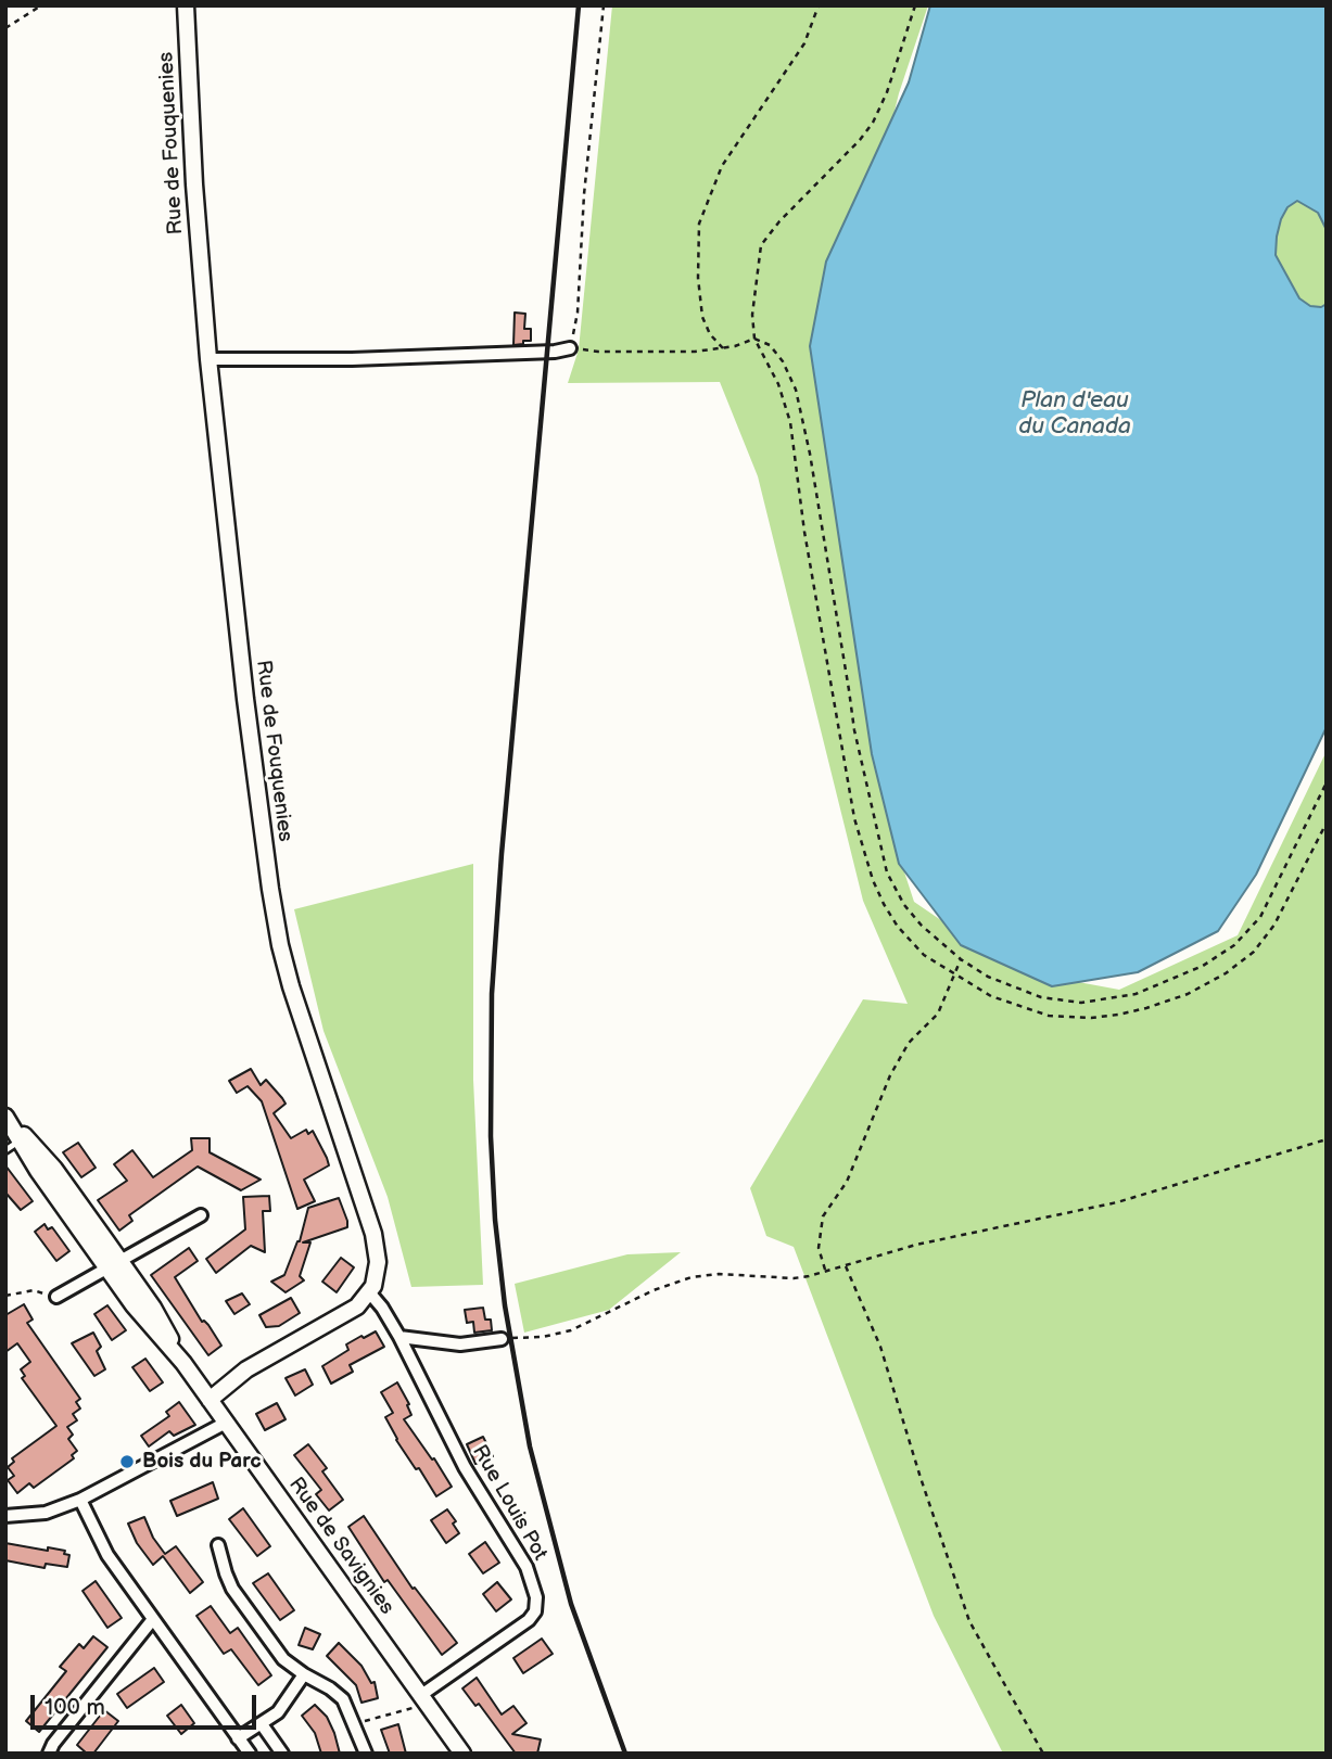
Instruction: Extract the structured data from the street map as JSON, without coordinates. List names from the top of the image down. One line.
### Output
{"streets":{"street":["Rue de Fouquenies","Rue Louis Pot","Rue de Savignies"]},"crossings":[["Rue de Fouquenies","Rue Louis Pot"],["Rue Louis Pot","Rue de Savignies"]],"water":["Plan d'eau du Canada"],"places":["Bois du Parc"],"scale_bar":"100 m"}
